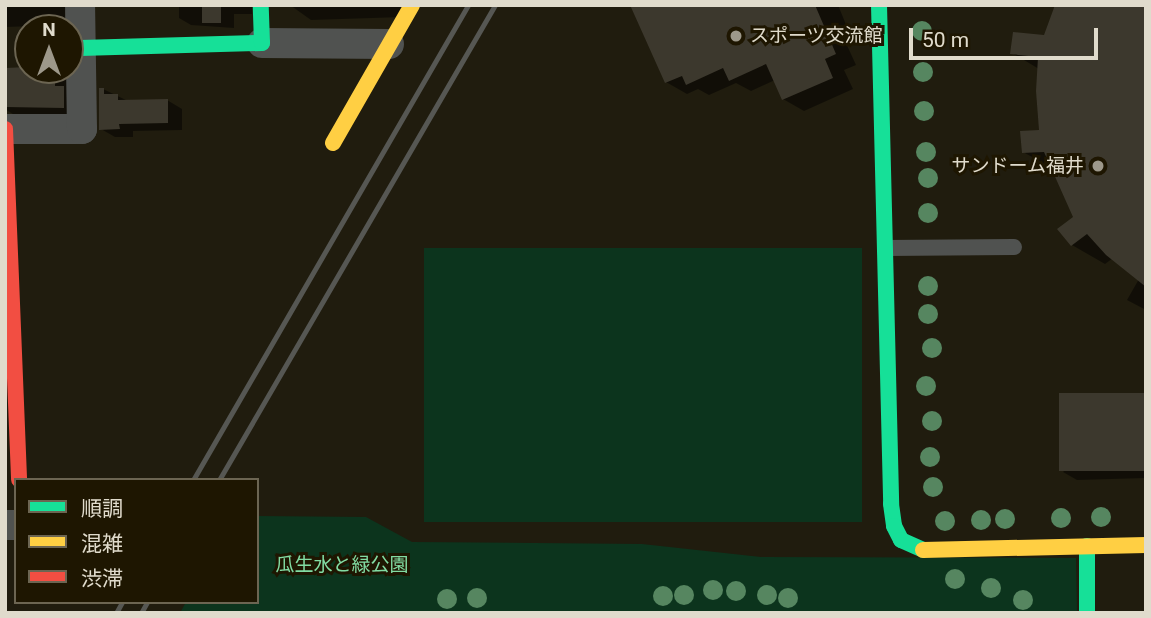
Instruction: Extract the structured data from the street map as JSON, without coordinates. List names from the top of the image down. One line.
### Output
{"parks":["瓜生水と緑公園"],"places":["スポーツ交流館","サンドーム福井"],"legend":["順調","混雑","渋滞"],"scale_bar":"50 m","north":"top"}
